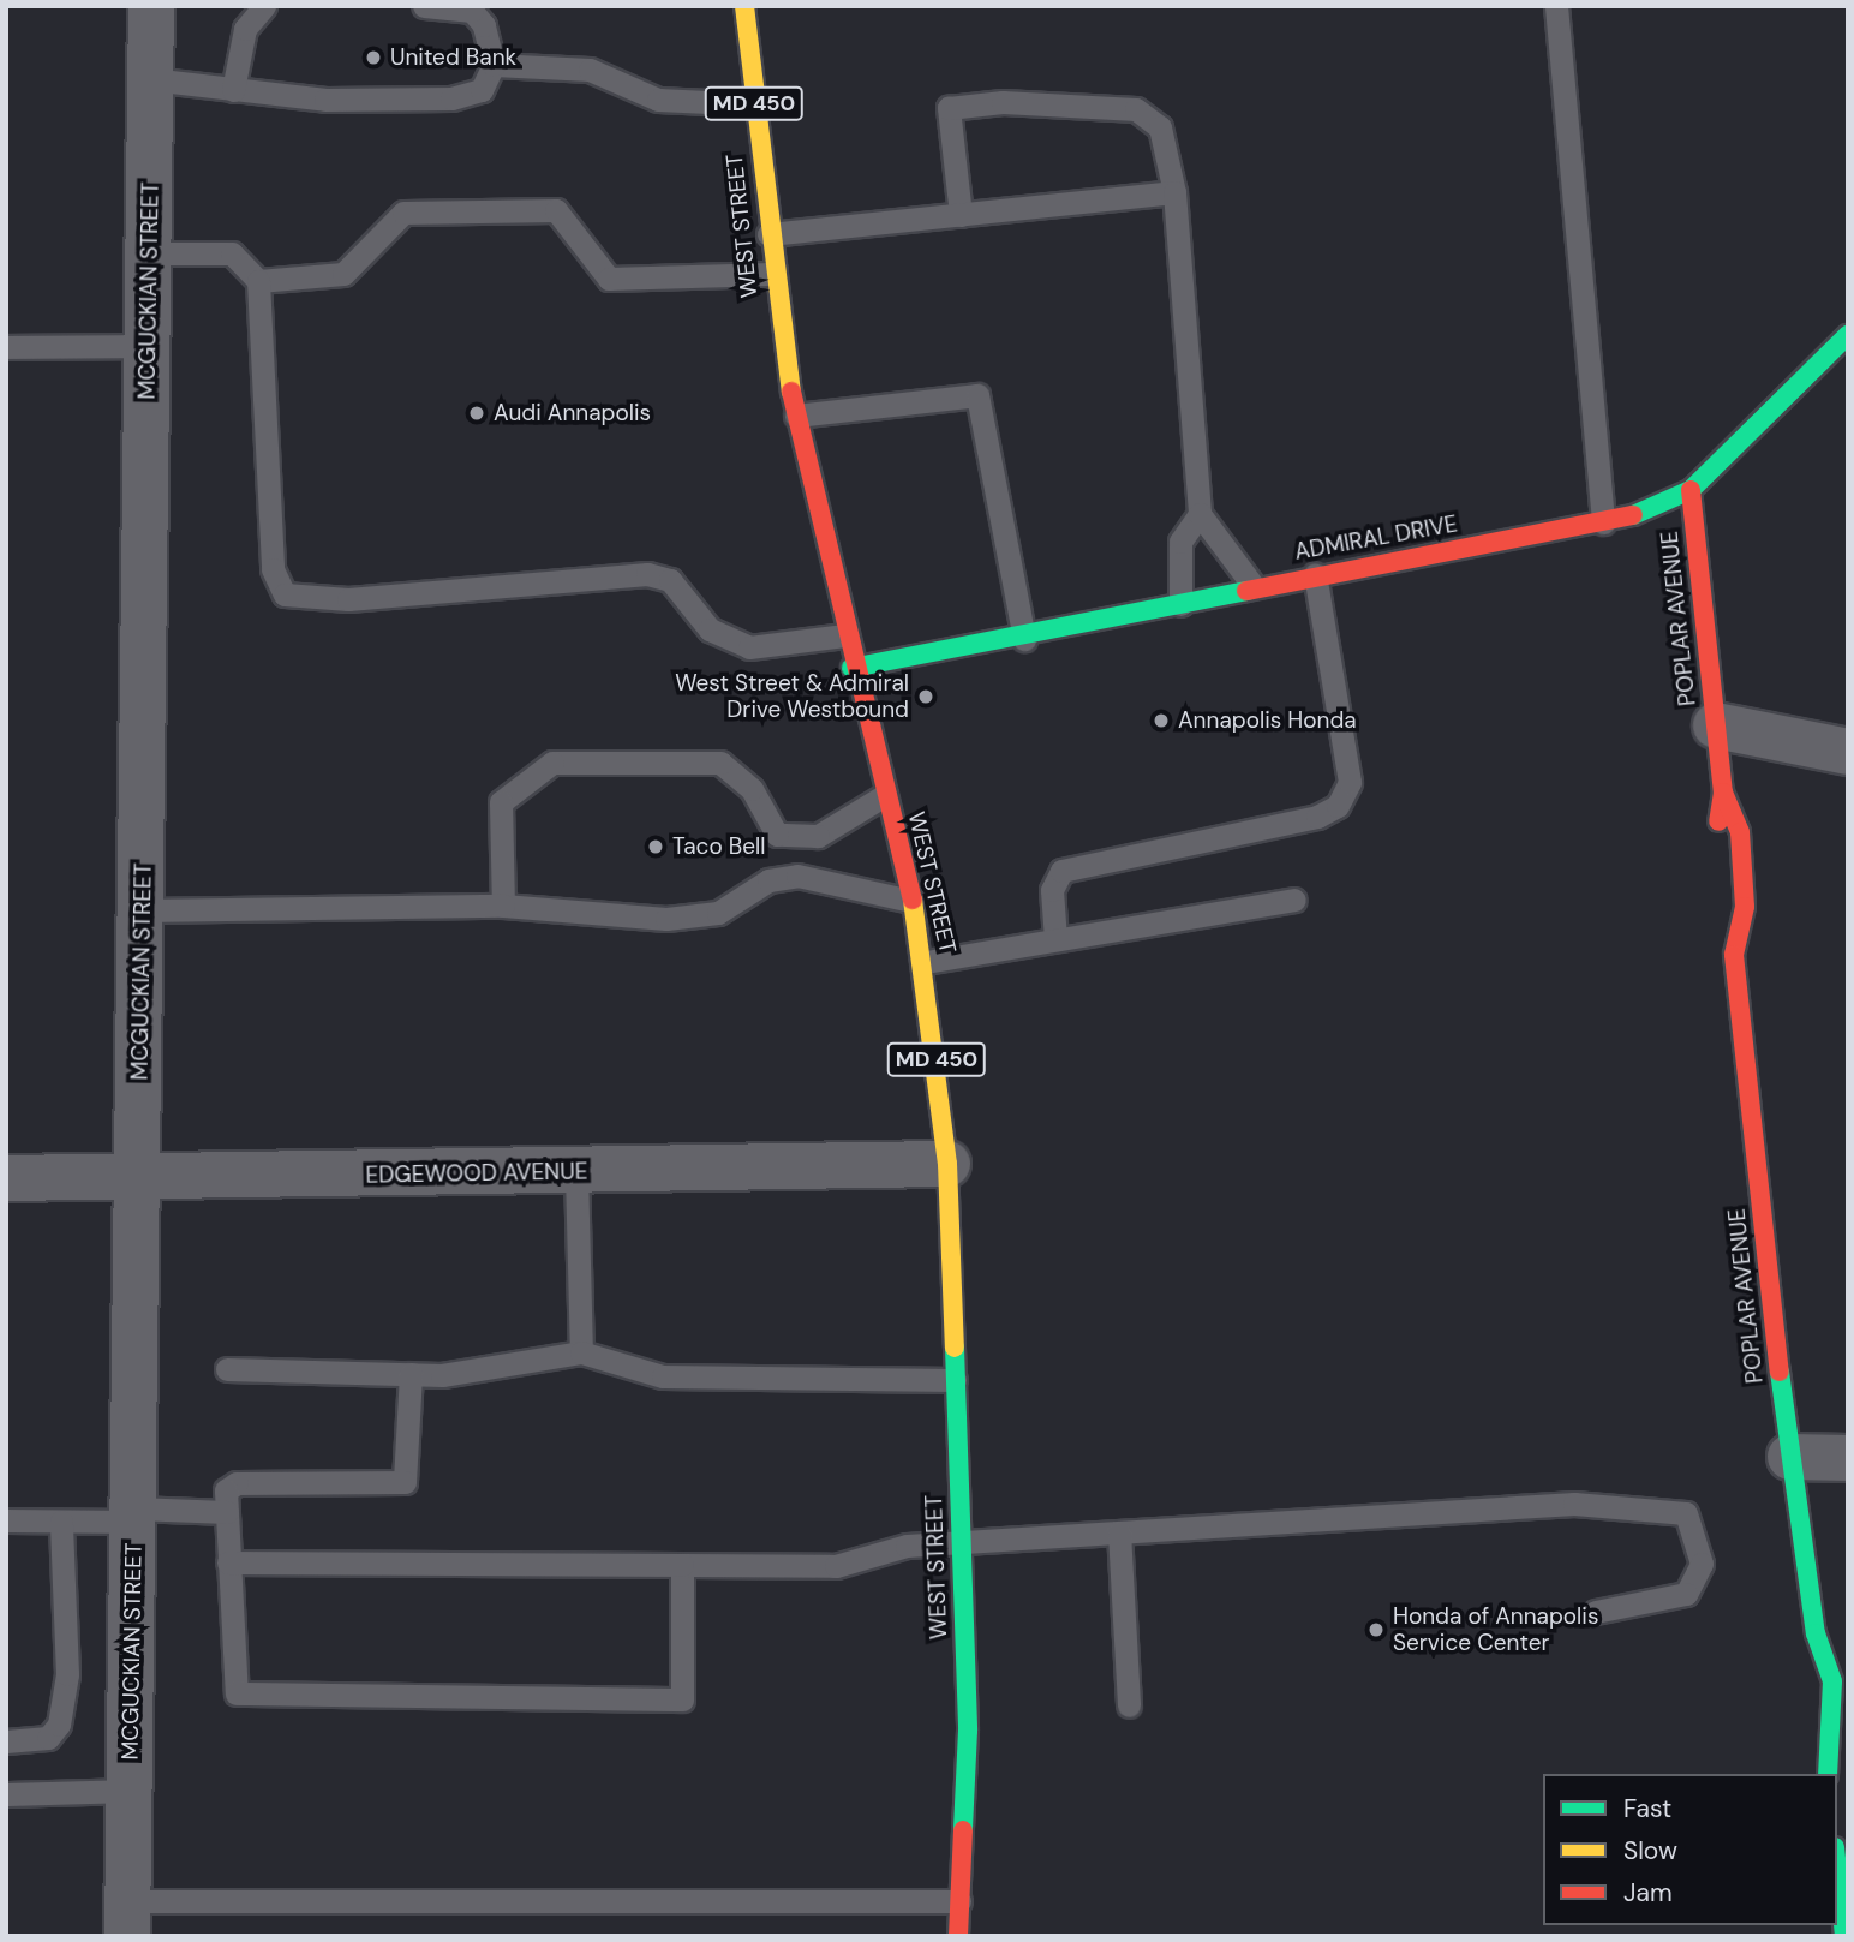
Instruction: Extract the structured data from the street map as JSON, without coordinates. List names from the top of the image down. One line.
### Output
{"streets":{"street":["MD 450","WEST STREET","MCGUCKIAN STREET","ADMIRAL DRIVE","POPLAR AVENUE","EDGEWOOD AVENUE"]},"crossings":[["WEST STREET","ADMIRAL DRIVE"],["WEST STREET","EDGEWOOD AVENUE"],["MCGUCKIAN STREET","EDGEWOOD AVENUE"],["ADMIRAL DRIVE","POPLAR AVENUE"]],"places":["United Bank","Audi Annapolis","West Street & Admiral Drive Westbound","Annapolis Honda","Taco Bell","Honda of Annapolis Service Center"],"legend":["Fast","Slow","Jam"]}
